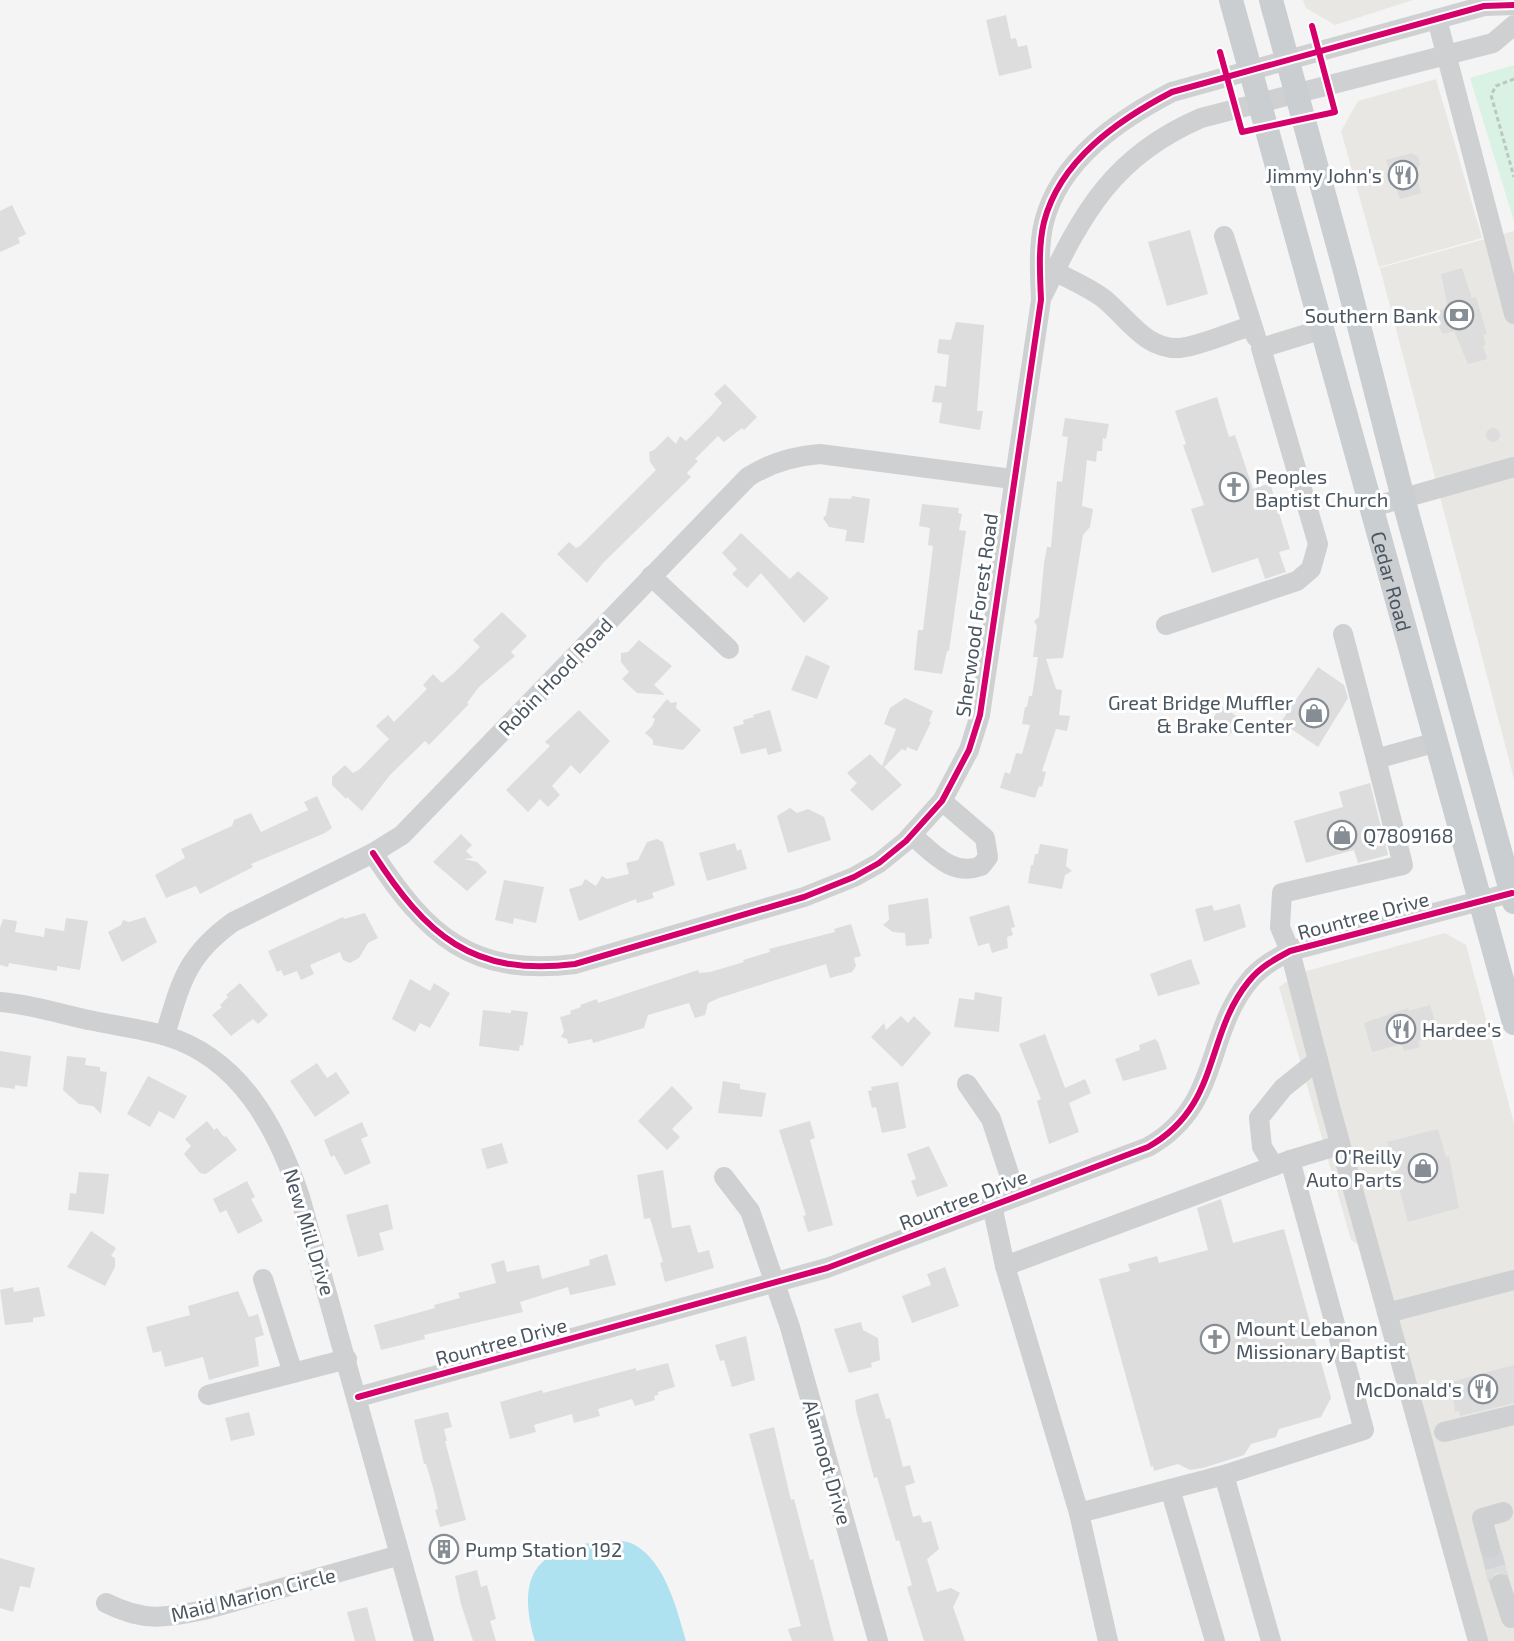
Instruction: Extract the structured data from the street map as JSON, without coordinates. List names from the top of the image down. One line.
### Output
{"streets":{"main road":["Cedar Road"],"street":["Sherwood Forest Road","Robin Hood Road","Rountree Drive","New Mill Drive","Alamoot Drive","Maid Marion Circle"]},"crossings":[["Cedar Road","Sherwood Forest Road"],["Cedar Road","Rountree Drive"],["Sherwood Forest Road","Robin Hood Road"],["Robin Hood Road","New Mill Drive"],["Rountree Drive","New Mill Drive"],["Rountree Drive","Alamoot Drive"],["New Mill Drive","Maid Marion Circle"]],"places":{"restaurant":["Jimmy John's","Hardee's","McDonald's"],"bank":["Southern Bank"],"church":["Peoples Baptist Church","Mount Lebanon Missionary Baptist"],"shop":["Great Bridge Muffler & Brake Center","Q7809168","O'Reilly Auto Parts"],"building":["Pump Station 192"]}}
